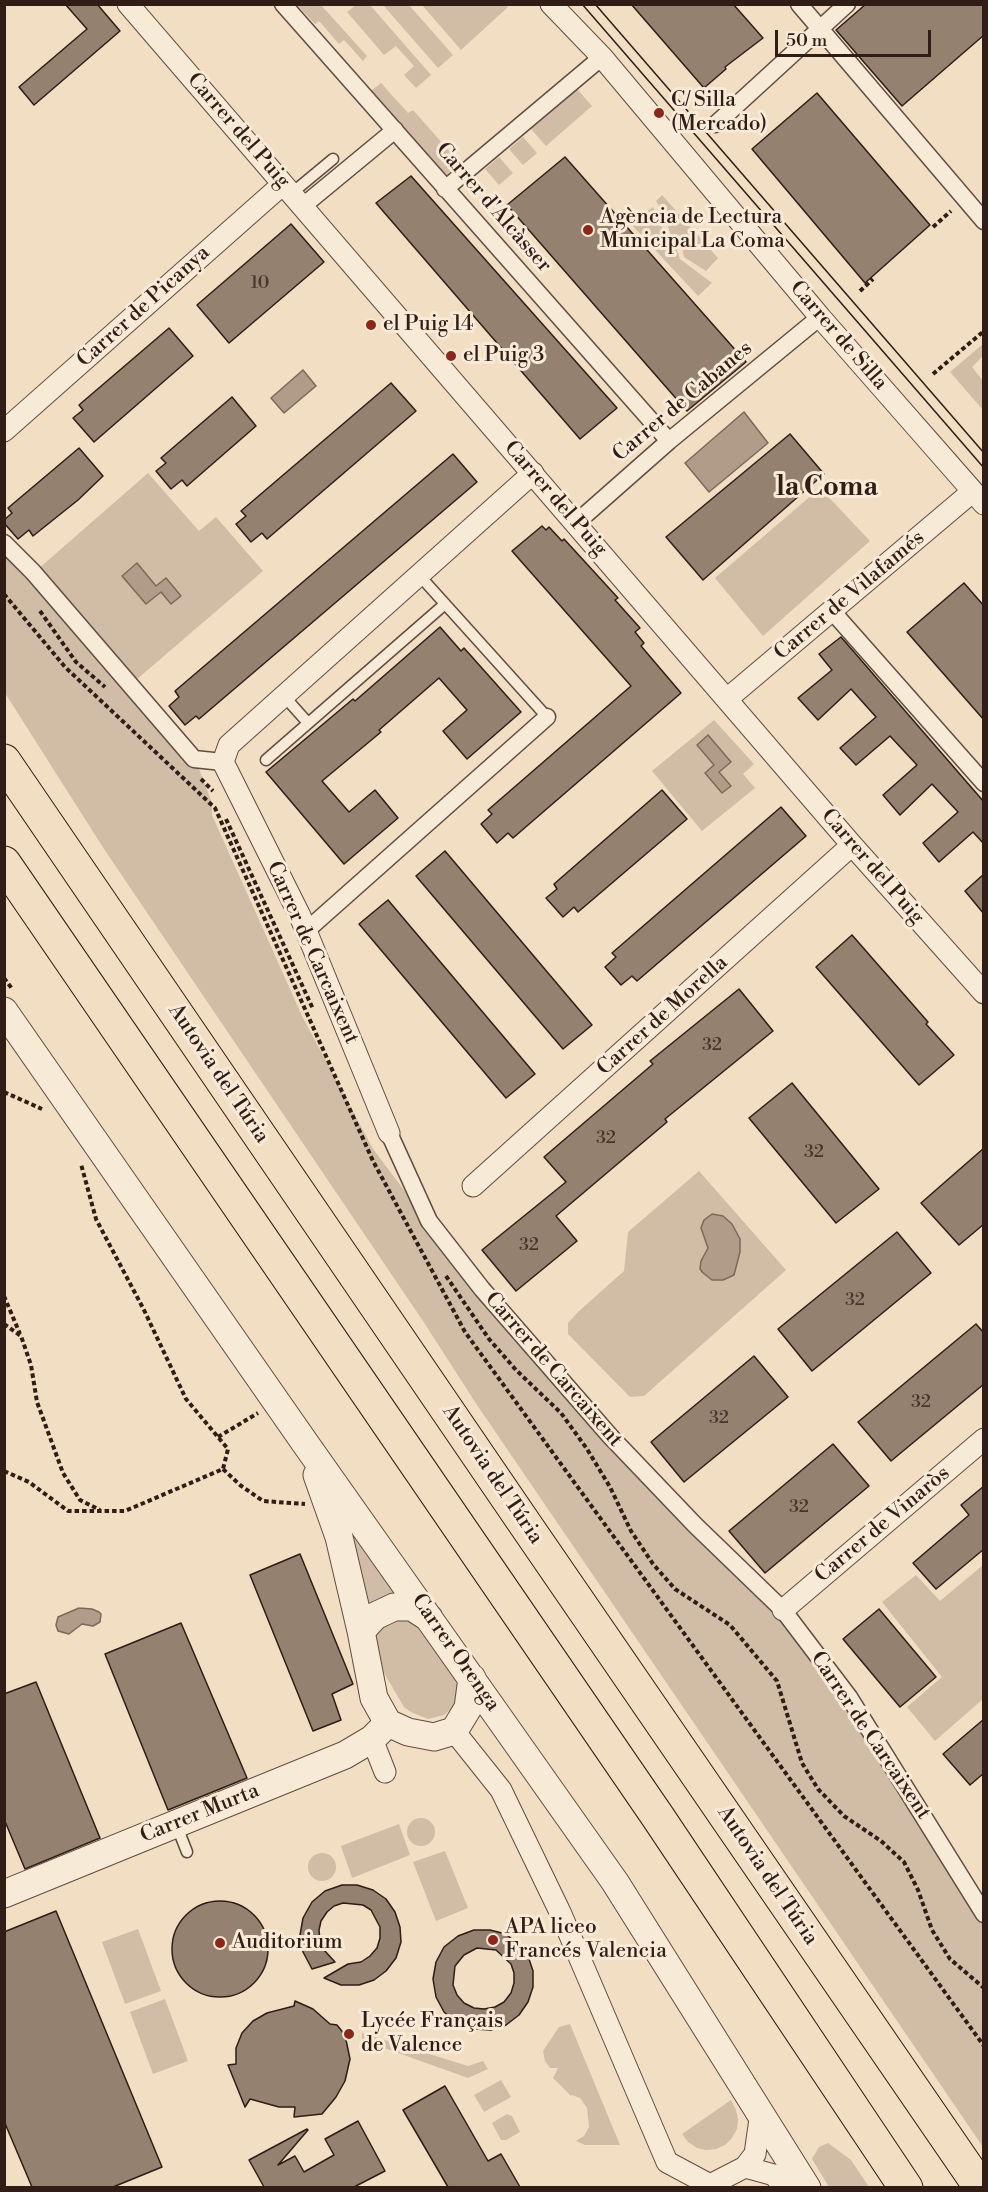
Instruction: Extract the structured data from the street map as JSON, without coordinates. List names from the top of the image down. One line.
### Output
{"streets":{"highway":["Autovia del Túria"],"street":["Carrer del Puig","Carrer d'Alcàsser","Carrer de Picanya","Carrer de Silla","Carrer de Cabanes","Carrer de Vilafamés","Carrer de Carcaixent","Carrer de Morella","Carrer de Vinaròs","Carrer Orenga","Carrer Murta"]},"crossings":[["Carrer del Puig","Carrer de Picanya"],["Carrer del Puig","Carrer de Cabanes"],["Carrer del Puig","Carrer de Vilafamés"],["Carrer del Puig","Carrer de Morella"],["Carrer d'Alcàsser","Carrer de Cabanes"],["Carrer de Silla","Carrer de Cabanes"],["Carrer de Silla","Carrer de Vilafamés"],["Carrer de Carcaixent","Carrer de Vinaròs"],["Carrer Orenga","Carrer Murta"]],"districts":["la Coma"],"places":["C/ Silla (Mercado)","Agència de Lectura Municipal La Coma","el Puig 14","el Puig 3","APA liceo Francés Valencia","Auditorium","Lycée Français de Valence"],"house_numbers":["10","32","32","32","32","32","32","32","32"],"scale_bar":"50 m"}
